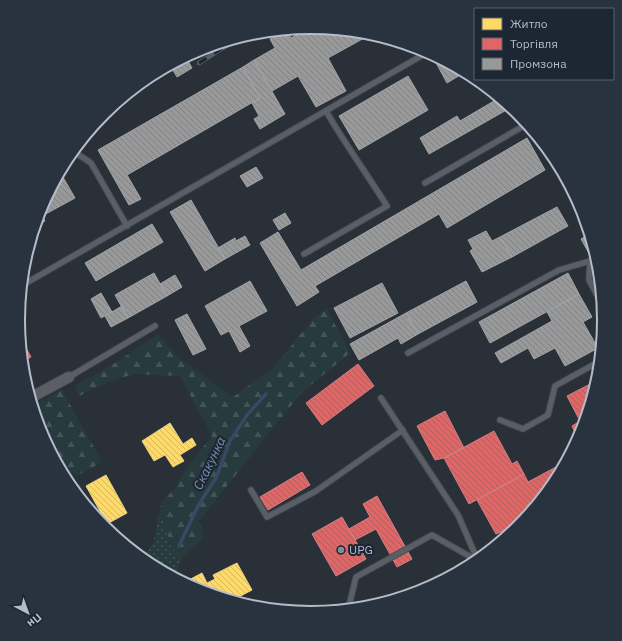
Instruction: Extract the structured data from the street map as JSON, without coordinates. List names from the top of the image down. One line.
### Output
{"water":["Скакунка"],"places":["UPG"],"legend":["Житло","Торгівля","Промзона"],"north":"bottom right"}
